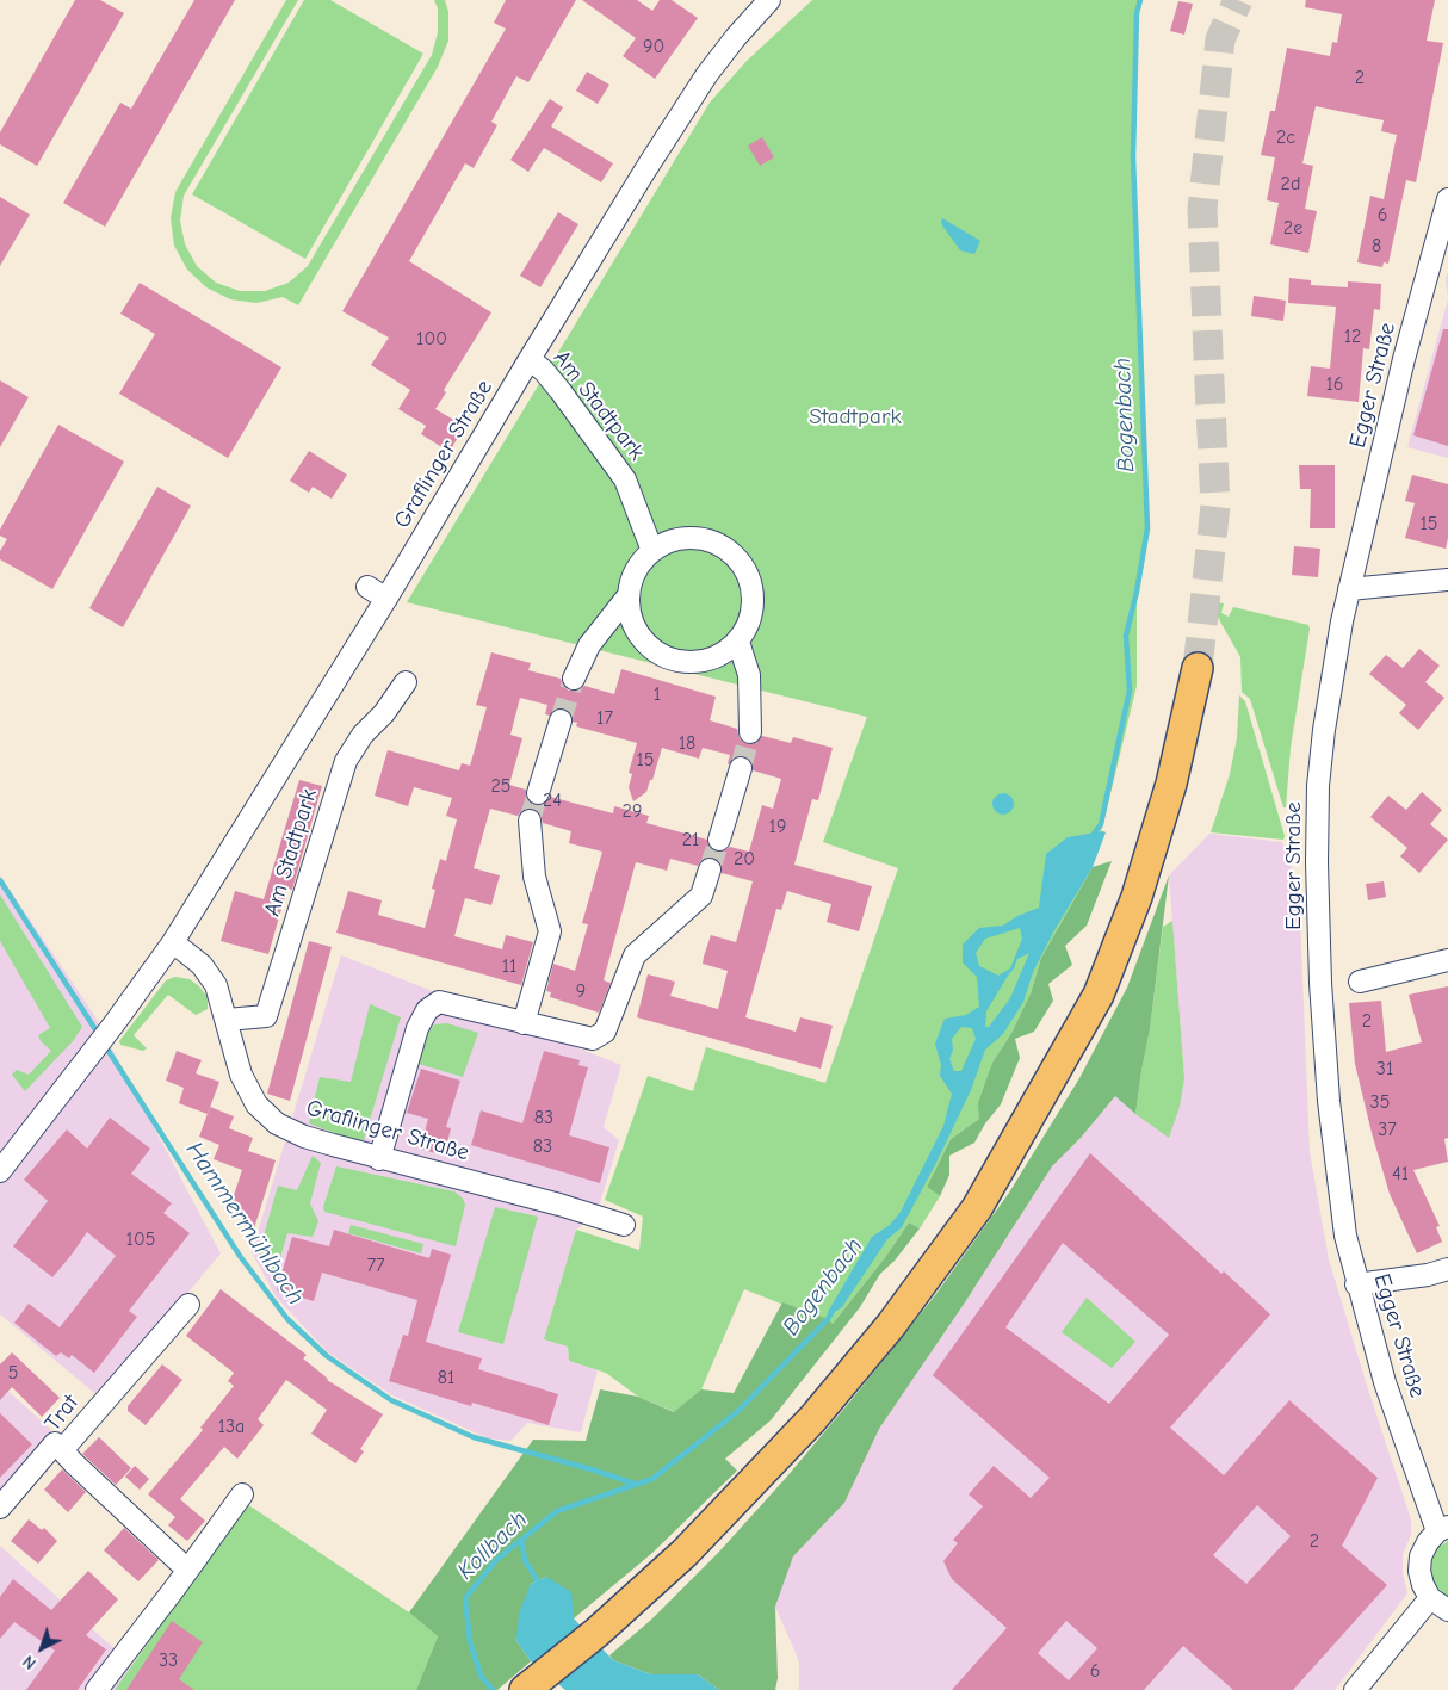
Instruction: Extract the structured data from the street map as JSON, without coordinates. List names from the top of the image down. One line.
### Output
{"streets":{"street":["Egger Straße","Am Stadtpark","Graflinger Straße","Trat"]},"crossings":[["Am Stadtpark","Graflinger Straße"]],"water":["Bogenbach","Hammermühlbach","Kollbach"],"parks":["Stadtpark"],"house_numbers":["90","2","2c","2d","6","2e","8","12","100","16","15","1","17","18","15","25","24","29","19","21","20","11","9","2","31","35","83","37","83","41","105","77","5","81","13a","2","33","6"],"north":"bottom left"}
